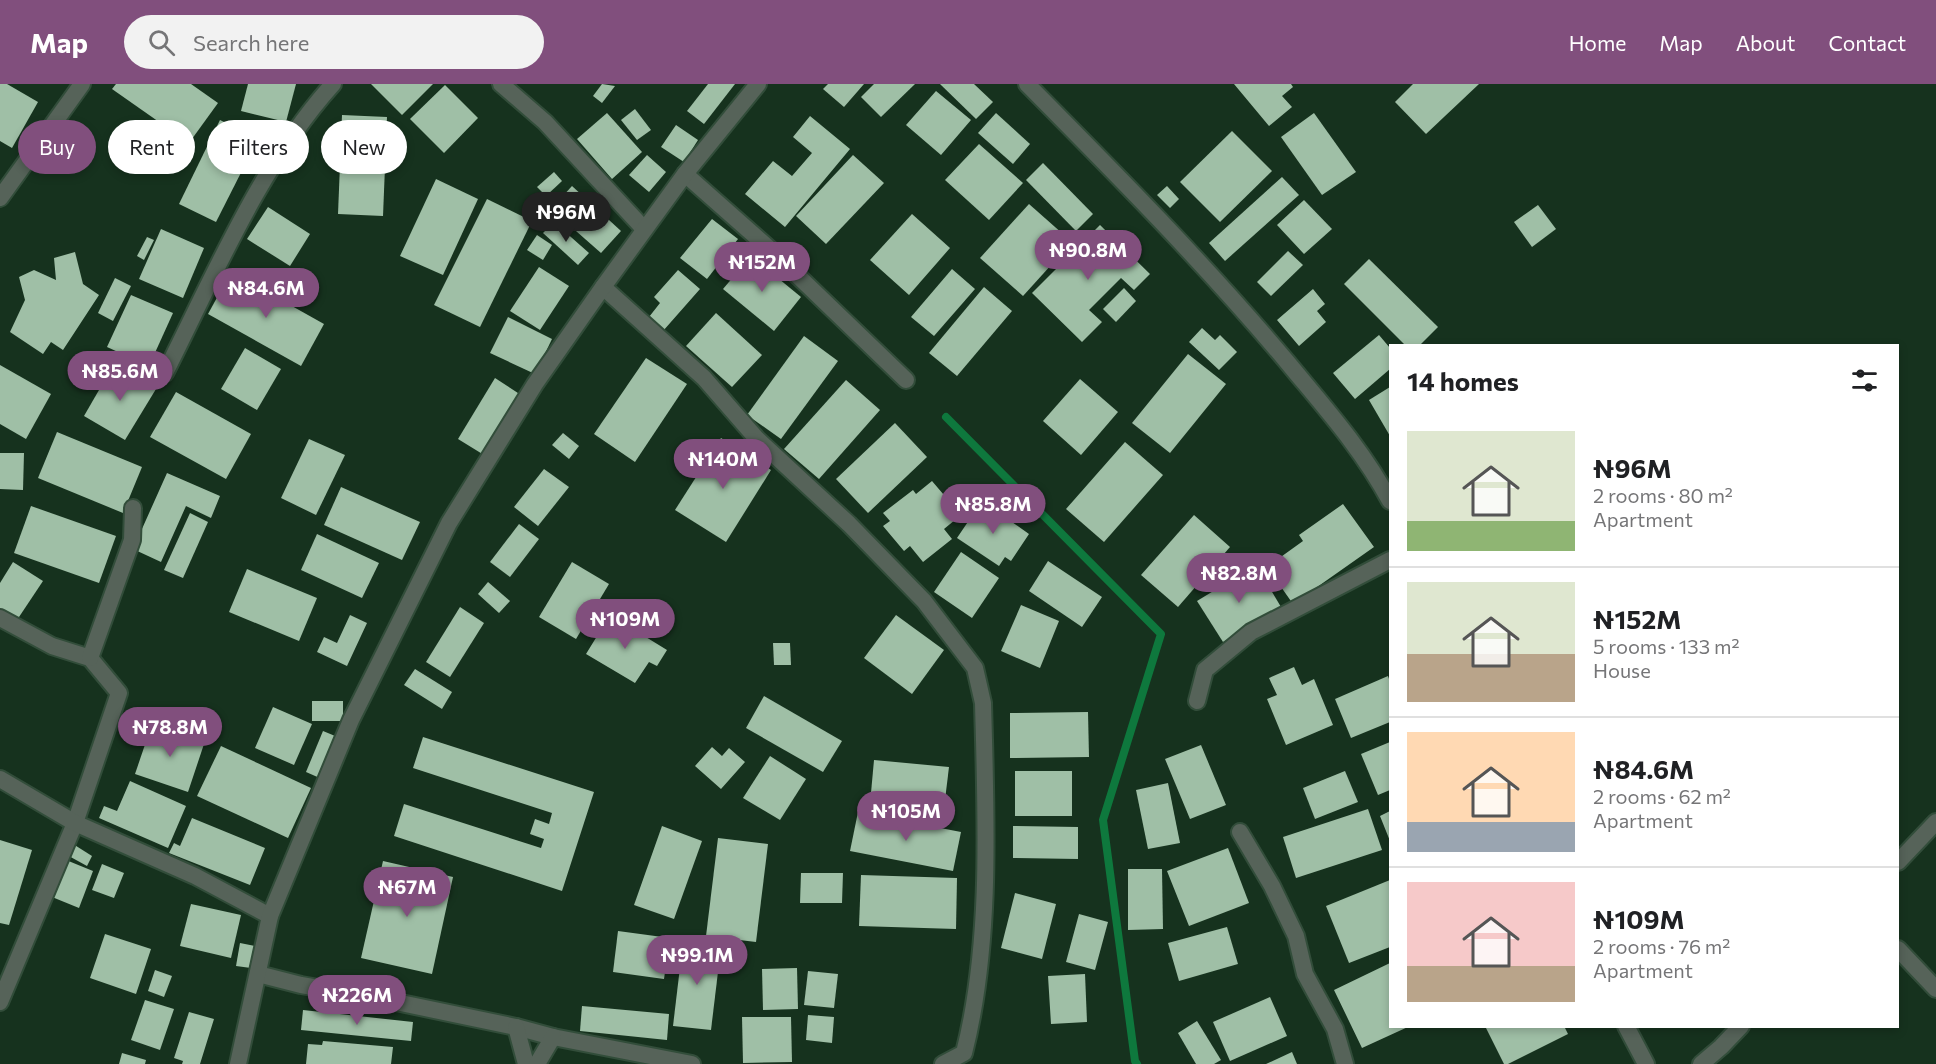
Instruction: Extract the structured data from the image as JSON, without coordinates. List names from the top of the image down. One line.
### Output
{"page":{"header":"Map","search":"Search here","nav":["Home","Map","About","Contact"],"chip":["Buy","Rent","Filters","New"],"price":["₦96M","₦90.8M","₦152M","₦84.6M","₦85.6M","₦140M","₦85.8M","₦82.8M","₦109M","₦78.8M","₦105M","₦67M","₦99.1M","₦226M"],"heading":"14 homes","list":[{"name":"₦96M","note":"2 rooms · 80 m² · Apartment"},{"name":"₦152M","note":"5 rooms · 133 m² · House"},{"name":"₦84.6M","note":"2 rooms · 62 m² · Apartment"},{"name":"₦109M","note":"2 rooms · 76 m² · Apartment"}]}}
